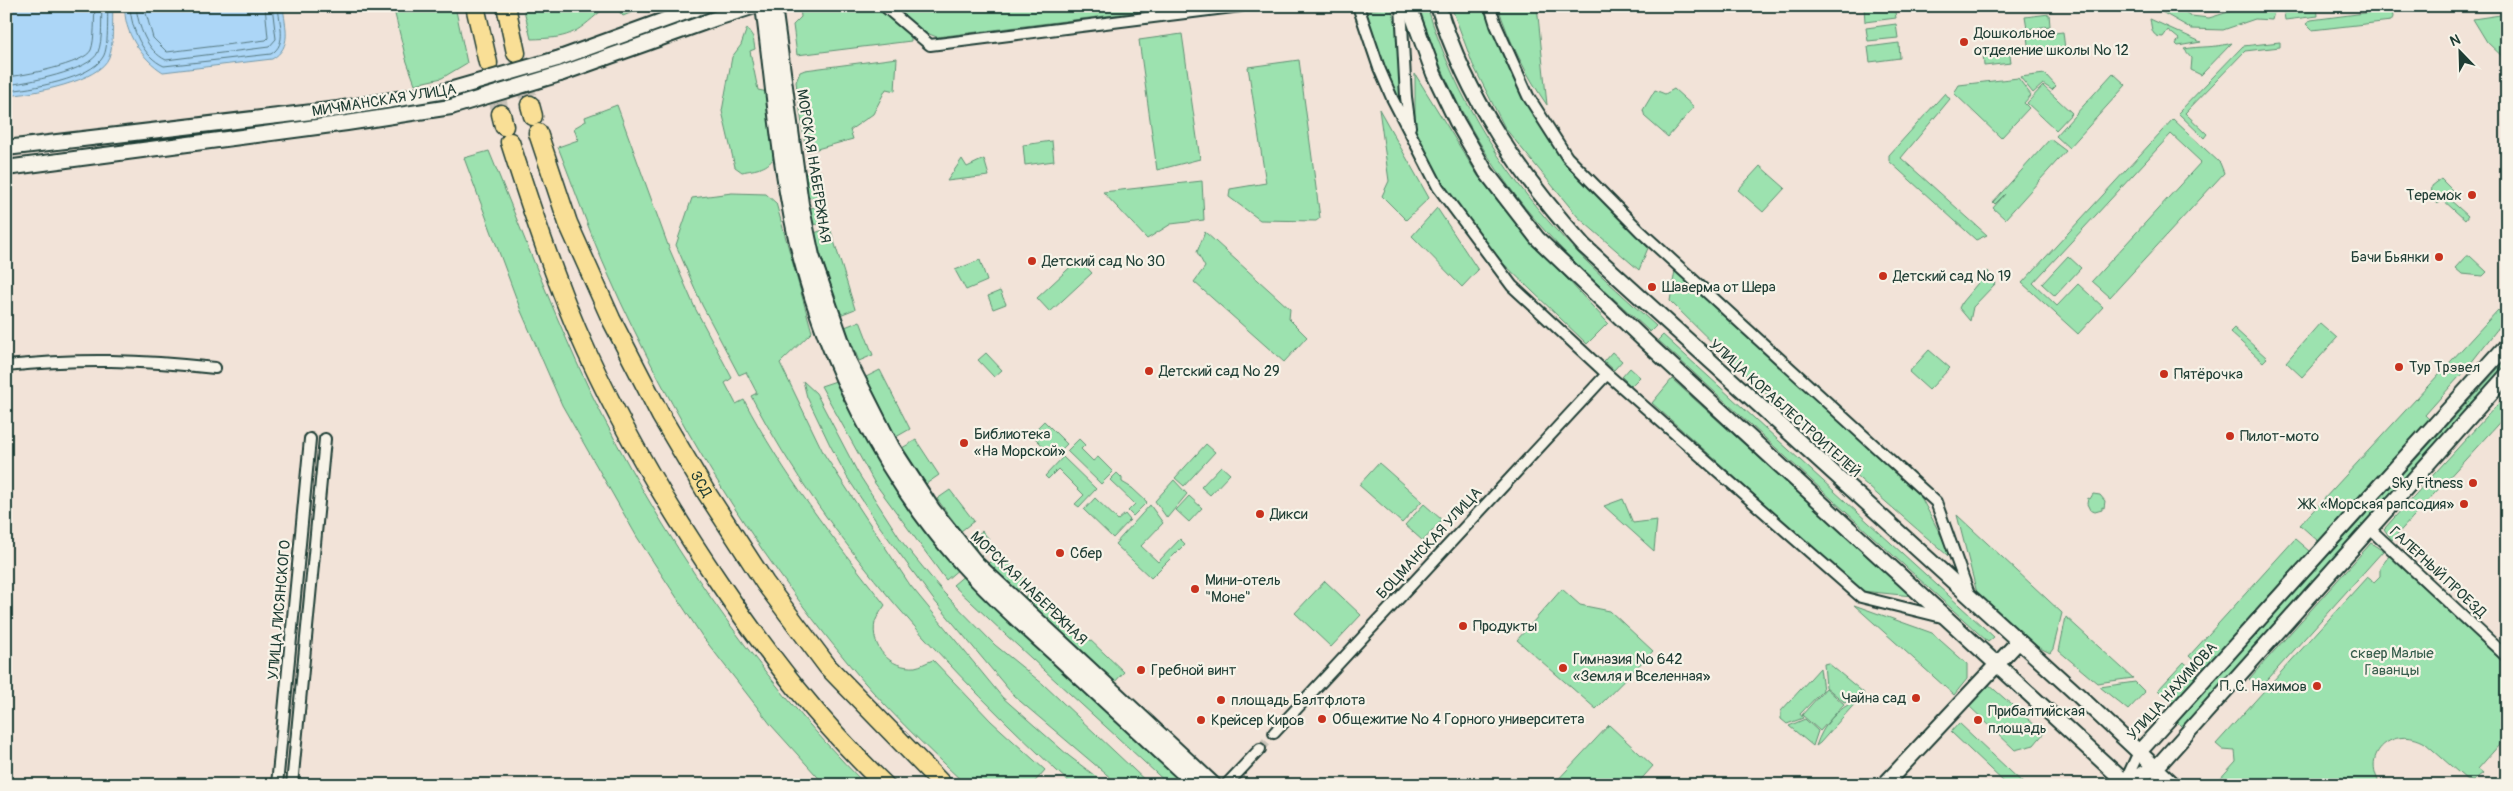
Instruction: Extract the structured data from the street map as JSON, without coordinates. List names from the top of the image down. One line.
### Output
{"streets":{"highway":["ЗСД"],"main road":["МИЧМАНСКАЯ УЛИЦА","МОРСКАЯ НАБЕРЕЖНАЯ","УЛИЦА КОРАБЛЕСТРОИТЕЛЕЙ","УЛИЦА НАХИМОВА"],"street":["БОЦМАНСКАЯ УЛИЦА","ГАЛЕРНЫЙ ПРОЕЗД","УЛИЦА ЛИСЯНСКОГО"]},"crossings":[["УЛИЦА КОРАБЛЕСТРОИТЕЛЕЙ","УЛИЦА НАХИМОВА"]],"parks":["сквер Малые Гаванцы"],"places":["Дошкольное отделение школы № 12","Теремок","Бачи Бьянки","Детский сад № 30","Детский сад № 19","Шаверма от Шера","Тур Трэвел","Детский сад № 29","Пятёрочка","Пилот-мото","Библиотека «На Морской»","Sky Fitness","ЖК «Морская рапсодия»","Дикси","Сбер","Мини-отель \"Моне\"","Продукты","Гимназия № 642 «Земля и Вселенная»","Гребной винт","П. С. Нахимов","Чайна сад","площадь Балтфлота","Общежитие № 4 Горного университета","Крейсер Киров","Прибалтийская площадь"],"north":"top left"}
